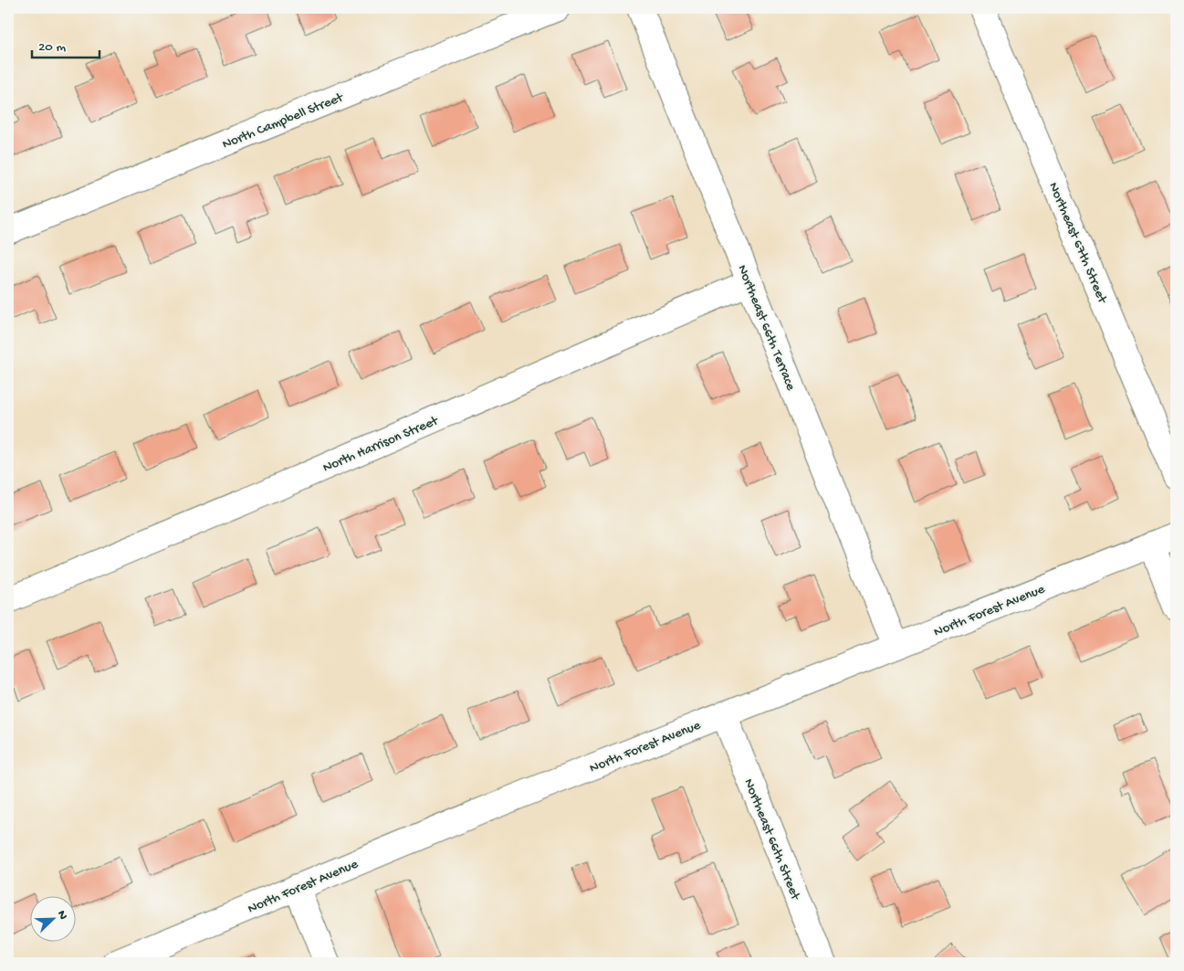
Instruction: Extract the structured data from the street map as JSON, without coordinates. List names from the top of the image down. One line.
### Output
{"streets":{"street":["North Campbell Street","Northeast 67th Street","Northeast 66th Terrace","North Harrison Street","North Forest Avenue","Northeast 66th Street"]},"crossings":[["Northeast 66th Terrace","North Harrison Street"],["Northeast 66th Terrace","North Forest Avenue"],["North Forest Avenue","Northeast 66th Street"]],"scale_bar":"20 m","north":"top right"}
